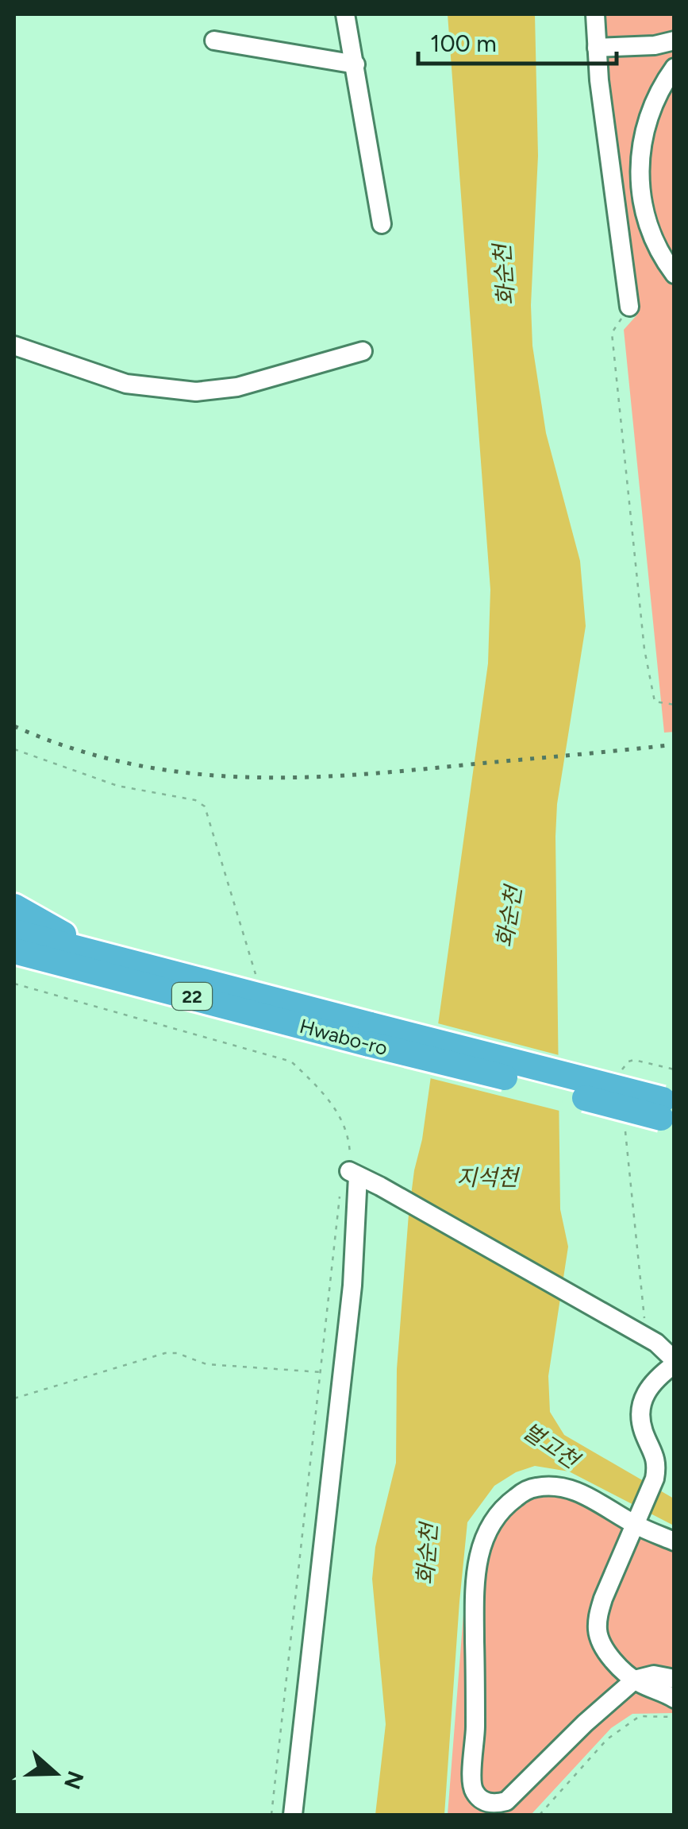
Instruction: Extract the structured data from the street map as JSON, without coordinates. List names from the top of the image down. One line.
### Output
{"streets":{"highway":["22","Hwabo-ro"]},"crossings":[["22","Hwabo-ro"]],"water":["화순천","지석천","벌고천"],"scale_bar":"100 m","north":"right"}
